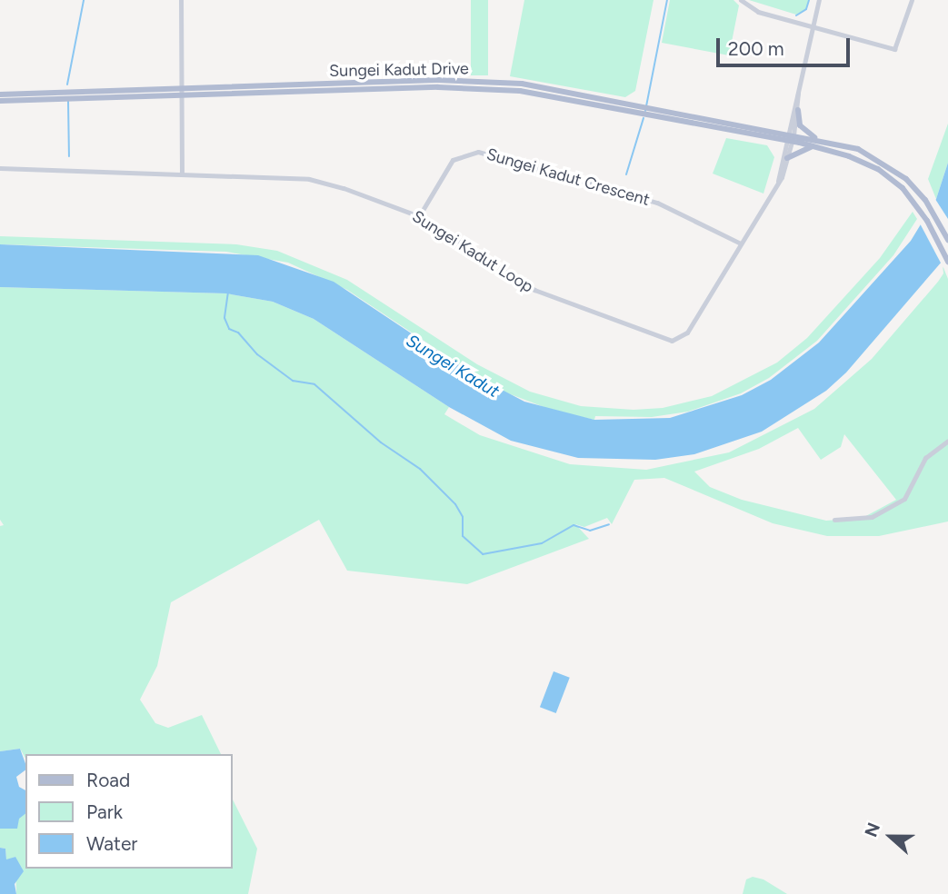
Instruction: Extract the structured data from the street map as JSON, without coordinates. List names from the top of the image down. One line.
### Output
{"streets":{"main road":["Sungei Kadut Drive"],"street":["Sungei Kadut Crescent","Sungei Kadut Loop"]},"crossings":[["Sungei Kadut Drive","Sungei Kadut Loop"],["Sungei Kadut Crescent","Sungei Kadut Loop"]],"water":["Sungei Kadut"],"legend":["Road","Park","Water"],"scale_bar":"200 m","north":"left"}
